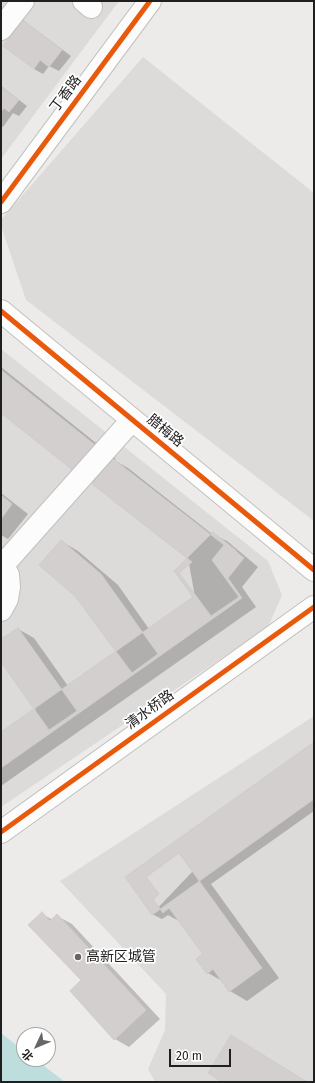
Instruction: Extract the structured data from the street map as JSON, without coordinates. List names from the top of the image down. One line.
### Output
{"streets":{"street":["丁香路","腊梅路","清水桥路"]},"places":["高新区城管"],"scale_bar":"20 m","north":"bottom left"}
